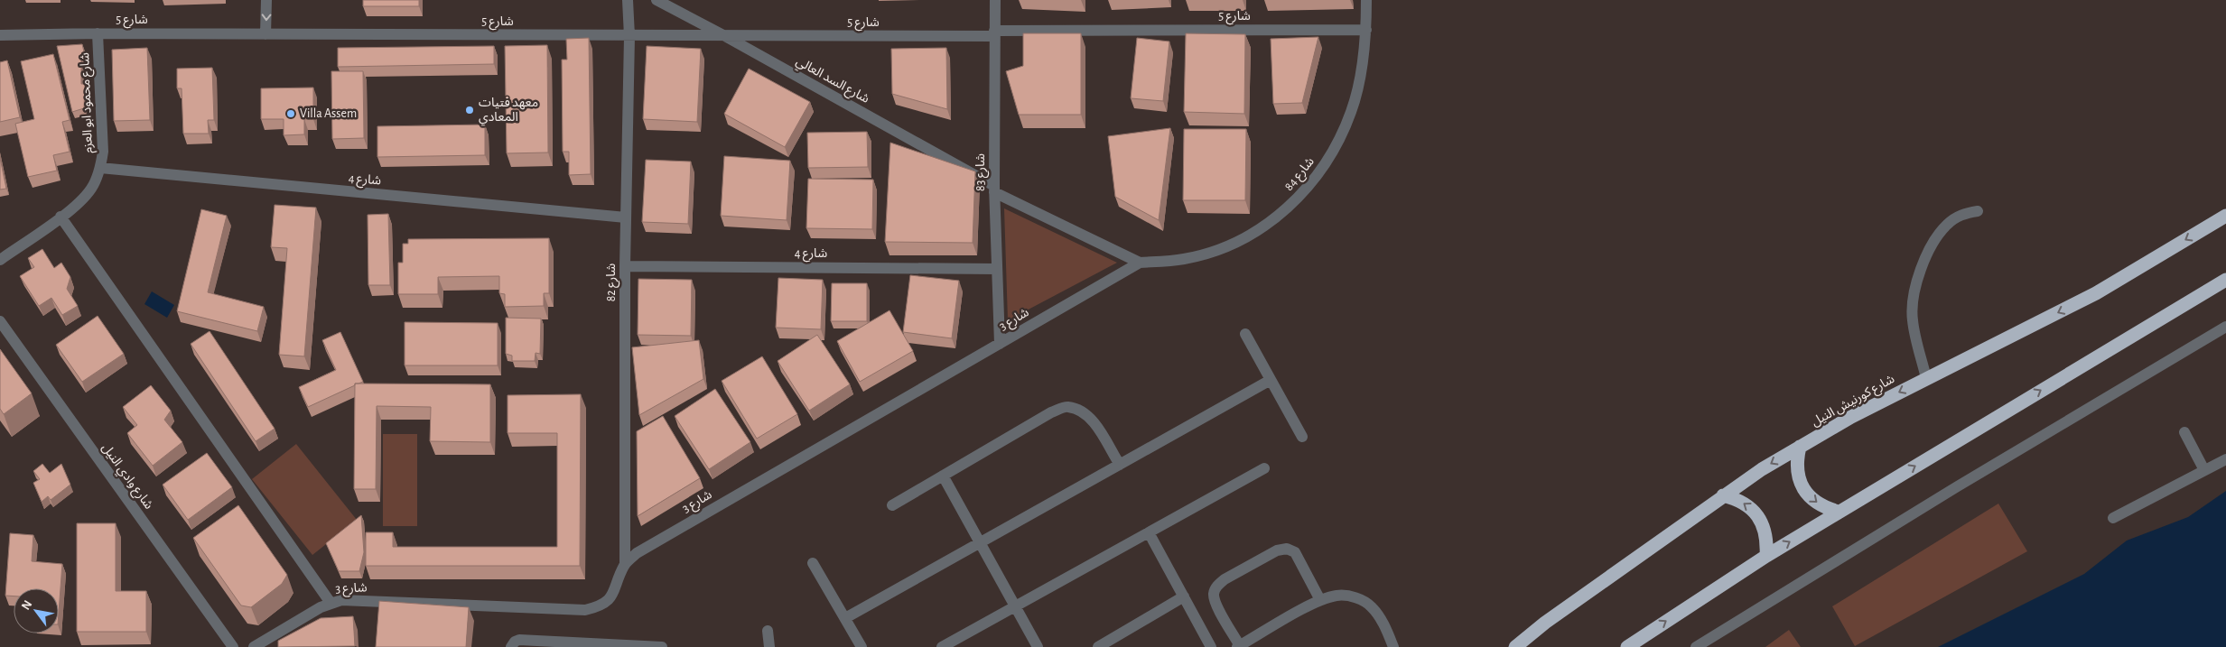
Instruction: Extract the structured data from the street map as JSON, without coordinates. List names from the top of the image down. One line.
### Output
{"streets":{"highway":["شارع كورنيش النيل"],"street":["شارع 5","شارع السد العالي","شارع محمود ابو العزم","شارع 83","شارع 84","شارع 4","شارع 82","شارع 3","شارع وادي النيل"]},"crossings":[["شارع 5","شارع السد العالي"],["شارع 5","شارع محمود ابو العزم"],["شارع 5","شارع 83"],["شارع 5","شارع 84"],["شارع 5","شارع 82"],["شارع السد العالي","شارع 83"],["شارع السد العالي","شارع 84"],["شارع السد العالي","شارع 3"],["شارع محمود ابو العزم","شارع 4"],["شارع 83","شارع 4"],["شارع 83","شارع 3"],["شارع 84","شارع 3"],["شارع 4","شارع 82"],["شارع 82","شارع 3"]],"places":["معهد فتيات المعادي","Villa Assem"],"north":"top left"}
